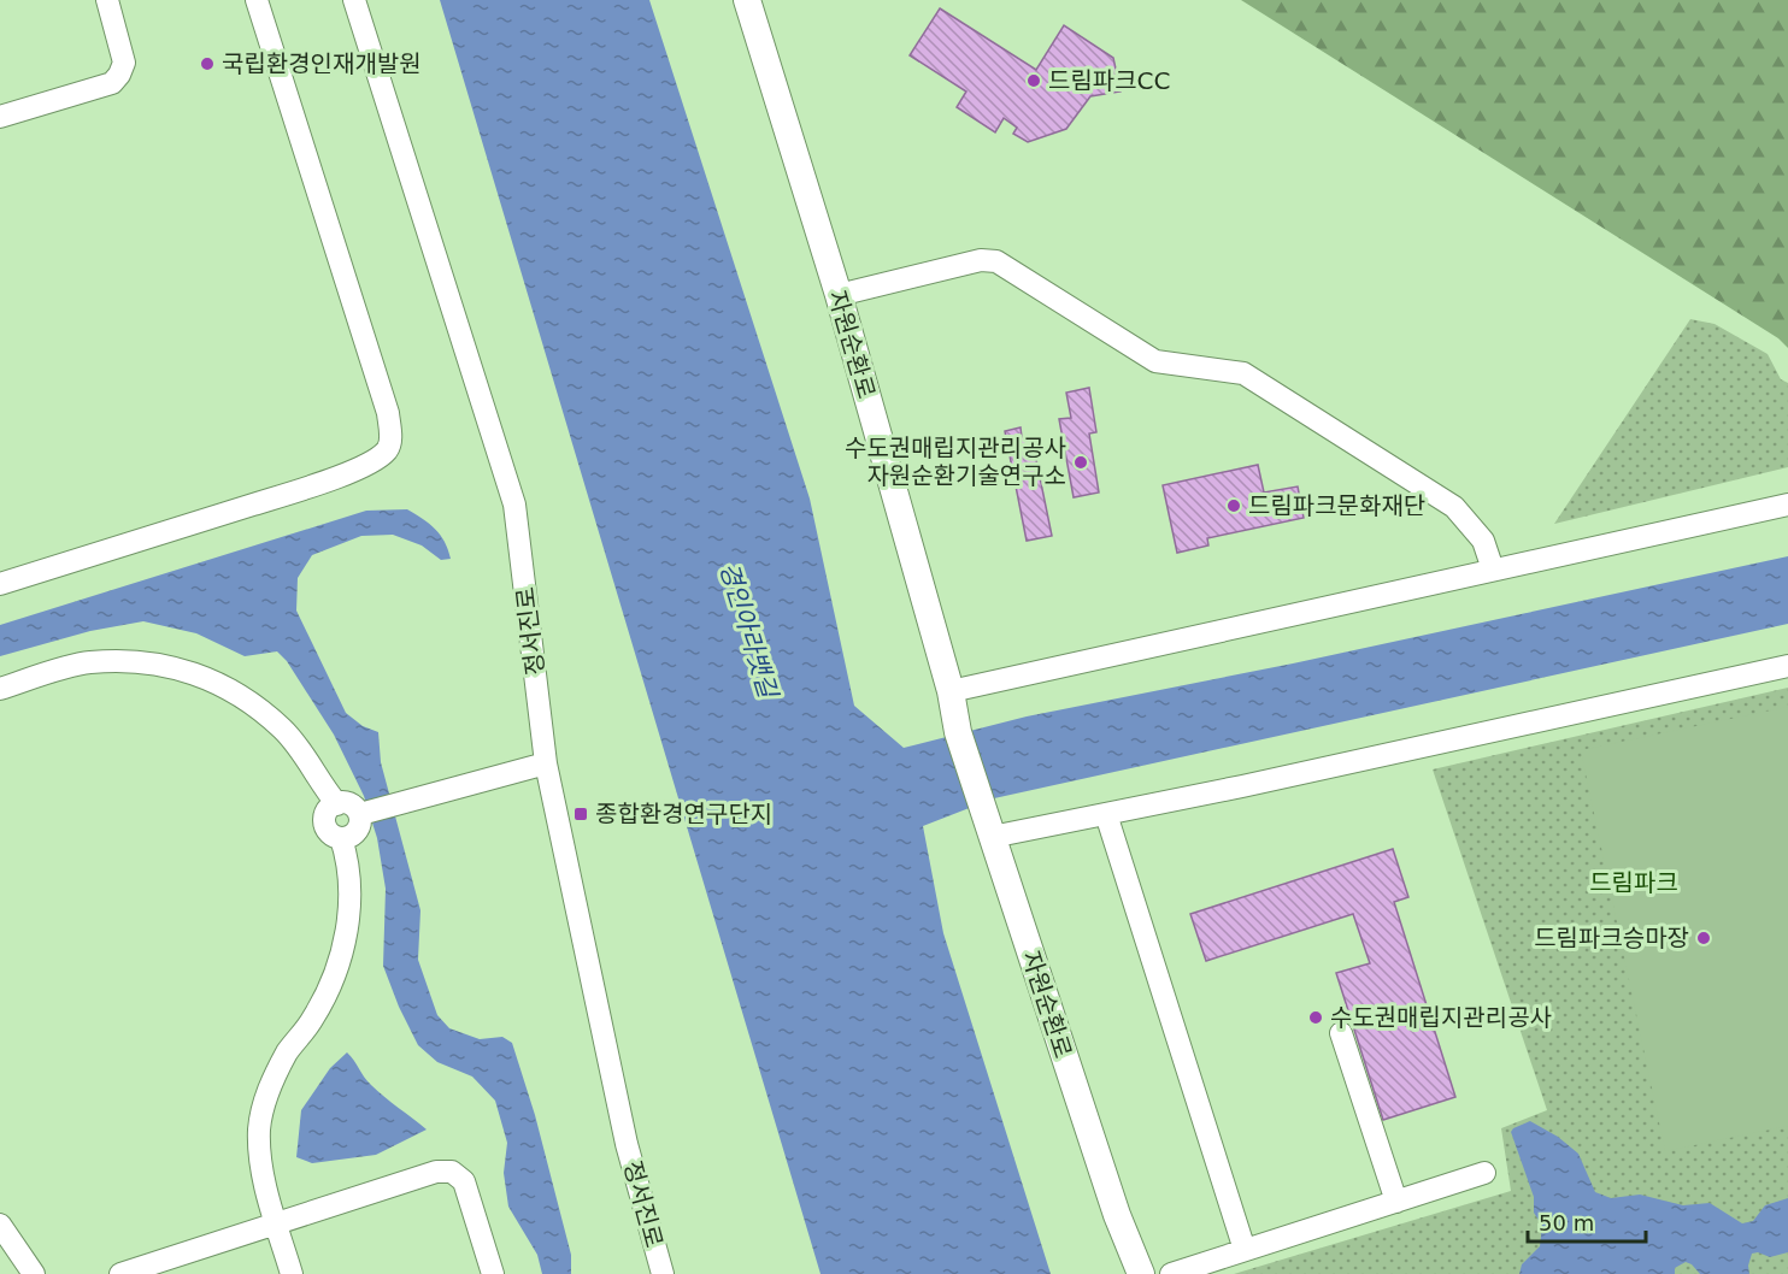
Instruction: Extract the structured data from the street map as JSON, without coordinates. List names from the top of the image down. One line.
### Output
{"streets":{"main road":["자원순환로"],"street":["정서진로"]},"water":["경인아라뱃길"],"parks":["드림파크"],"places":{"other":["국립환경인재개발원","드림파크CC","수도권매립지관리공사 자원순환기술연구소","드림파크문화재단","드림파크승마장","수도권매립지관리공사"],"transit":["종합환경연구단지"]},"scale_bar":"50 m"}
